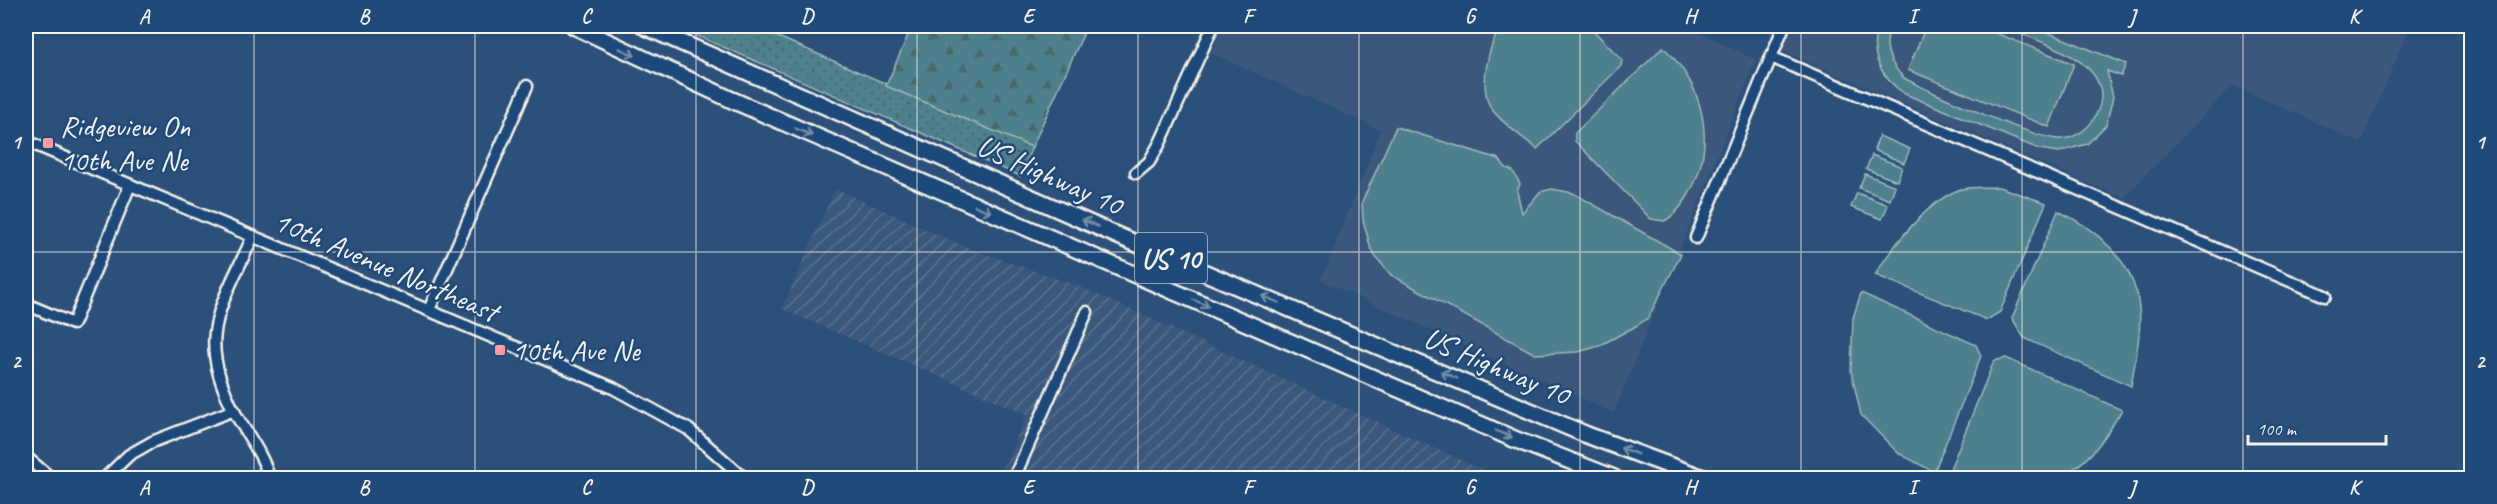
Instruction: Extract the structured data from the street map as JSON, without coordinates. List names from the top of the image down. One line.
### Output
{"streets":{"highway":["US Highway 10","US 10"],"street":["10th Avenue Northeast"]},"places":{"transit":["Ridgeview On 10th Ave Ne","10th Ave Ne"]},"scale_bar":"100 m","grid":{"columns":["A","B","C","D","E","F","G","H","I","J","K"],"rows":["1","2"]}}
